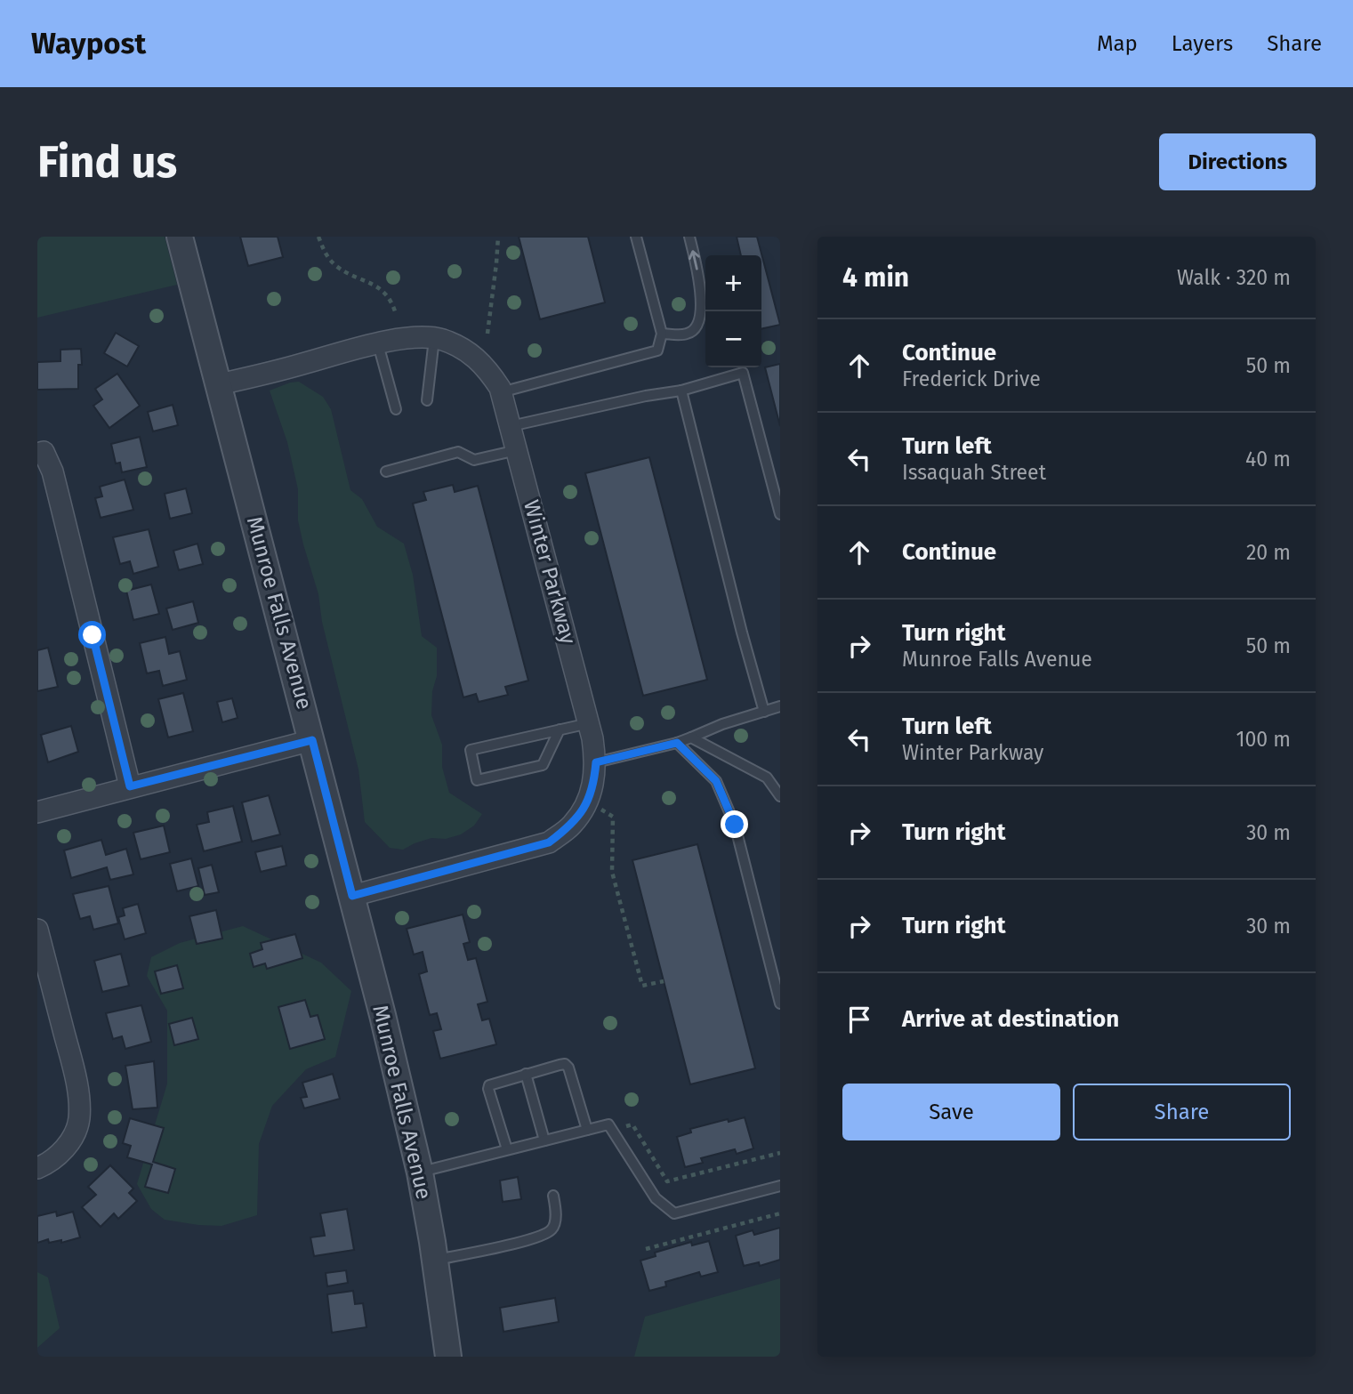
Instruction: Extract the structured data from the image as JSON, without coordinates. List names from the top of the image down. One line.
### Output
{"streets":{"street":["Winter Parkway","Munroe Falls Avenue"]},"crossings":[["Winter Parkway","Munroe Falls Avenue"]],"page":{"header":"Waypost","nav":["Map","Layers","Share"],"buttons":["Directions",["Save","Share"]],"title":"Find us","heading":["4 min","Walk · 320 m"],"map_buttons":["+","−"],"list":[["Continue","Frederick Drive","50 m"],["Turn left","Issaquah Street","40 m"],["Continue","20 m"],["Turn right","Munroe Falls Avenue","50 m"],["Turn left","Winter Parkway","100 m"],["Turn right","30 m"],["Turn right","30 m"],"Arrive at destination"]}}
